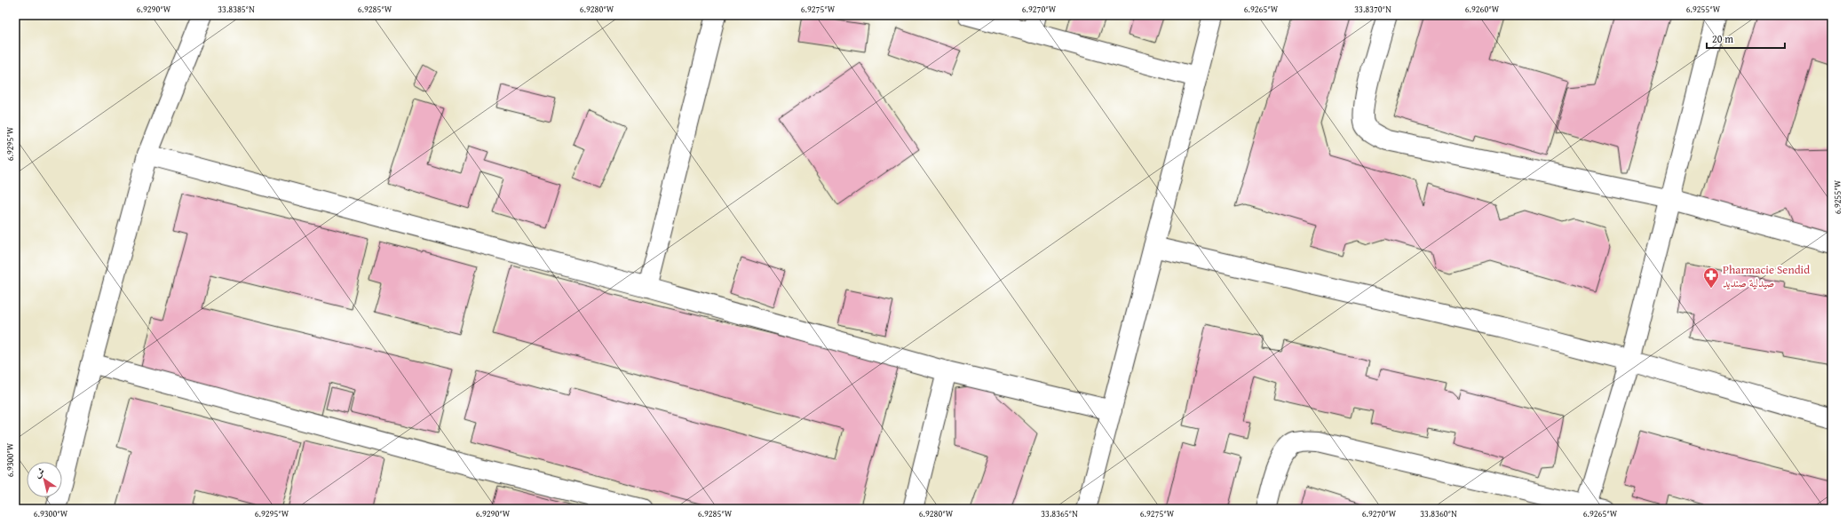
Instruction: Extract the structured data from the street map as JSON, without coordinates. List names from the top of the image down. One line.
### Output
{"places":{"pharmacy":["Pharmacie Sendid صيدلية صنديد"]},"scale_bar":"20 m","north":"top left","coordinates":["6.9290°W","33.8385°N","6.9285°W","6.9280°W","6.9275°W","6.9270°W","6.9265°W","33.8370°N","6.9260°W","6.9255°W","6.9295°W","6.9300°W","33.8365°N","33.8360°N"]}
